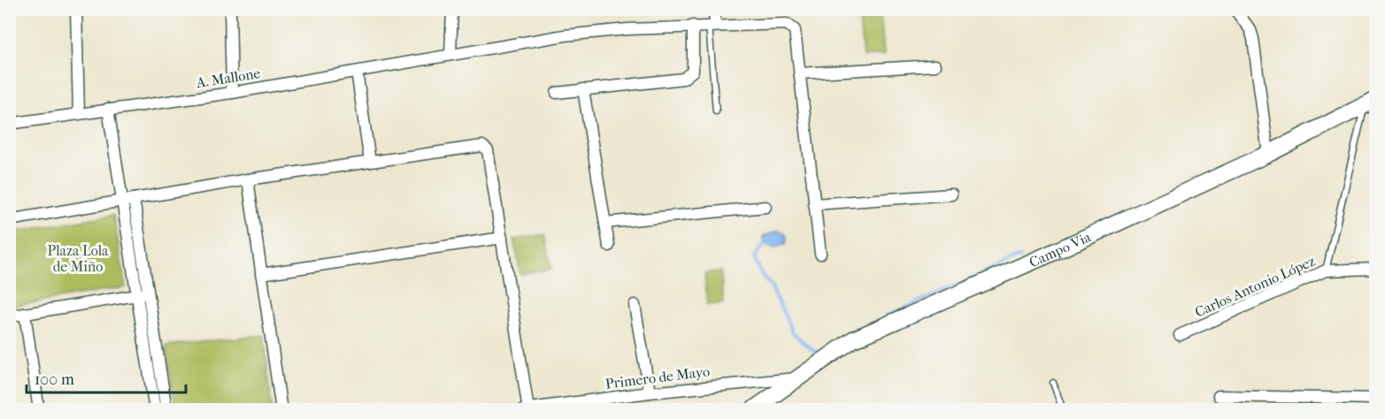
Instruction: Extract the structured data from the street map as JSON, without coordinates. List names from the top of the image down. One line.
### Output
{"streets":{"street":["A. Mallone","Campo Via","Carlos Antonio López","Primero de Mayo"]},"crossings":[["Campo Via","Primero de Mayo"]],"parks":["Plaza Lola de Miño"],"scale_bar":"100 m"}
